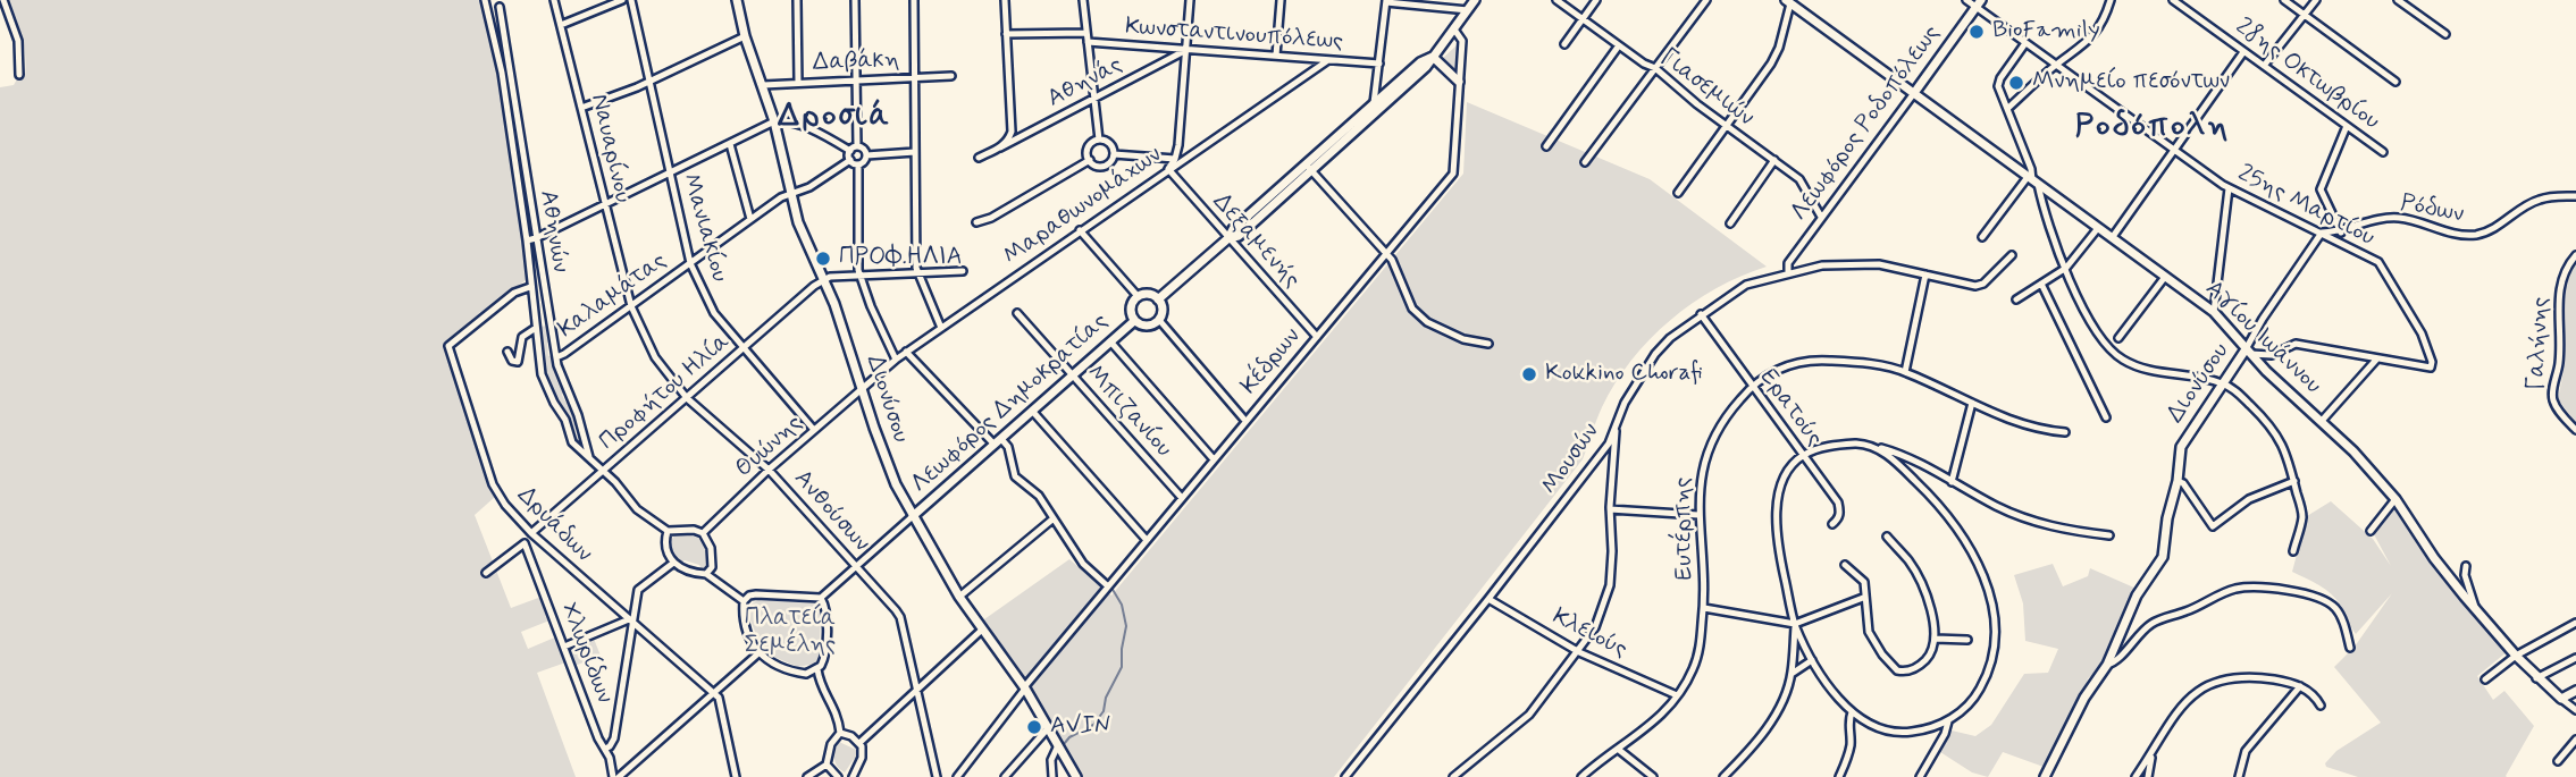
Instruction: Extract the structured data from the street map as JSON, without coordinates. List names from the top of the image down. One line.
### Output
{"streets":{"street":["Κωνσταντινουπόλεως","Δαβάκη","28ης Οκτωβρίου","Αθηνάς","Γιασεμιών","Λεωφόρος Ροδοπόλεως","Ναυαρίνου","Μαραθωνομάχων","25ης Μαρτίου","Ρόδων","Μανιακίου","Αθηνών","Δεξαμενής","Καλαμάτας","Αγίου Ιωάννου","Γαλήνης","Κέδρων","Διονύσου","Προφήτου Ηλία","Λεωφόρος Δημοκρατίας","Ερατούς","Μπιζανίου","Θυώνης","Μουσών","Ανθούσων","Δρυάδων","Ευτέρπης","Κλειούς","Χλωρίδων"]},"crossings":[["Κωνσταντινουπόλεως","Αθηνάς"],["Κωνσταντινουπόλεως","Μαραθωνομάχων"],["Δαβάκη","Διονύσου"],["Γιασεμιών","Λεωφόρος Ροδοπόλεως"],["Λεωφόρος Ροδοπόλεως","25ης Μαρτίου"],["Λεωφόρος Ροδοπόλεως","Αγίου Ιωάννου"],["Λεωφόρος Ροδοπόλεως","Μουσών"],["Ναυαρίνου","Καλαμάτας"],["Ναυαρίνου","Ανθούσων"],["Μαραθωνομάχων","Δεξαμενής"],["Μαραθωνομάχων","Διονύσου"],["Μαραθωνομάχων","Θυώνης"],["25ης Μαρτίου","Ρόδων"],["25ης Μαρτίου","Διονύσου"],["Ρόδων","Διονύσου"],["Μανιακίου","Καλαμάτας"],["Μανιακίου","Προφήτου Ηλία"],["Μανιακίου","Θυώνης"],["Αθηνών","Καλαμάτας"],["Αθηνών","Προφήτου Ηλία"],["Αθηνών","Θυώνης"],["Αθηνών","Δρυάδων"],["Δεξαμενής","Κέδρων"],["Καλαμάτας","Διονύσου"],["Καλαμάτας","Ανθούσων"],["Αγίου Ιωάννου","Διονύσου"],["Κέδρων","Διονύσου"],["Κέδρων","Μπιζανίου"],["Διονύσου","Προφήτου Ηλία"],["Διονύσου","Λεωφόρος Δημοκρατίας"],["Διονύσου","Θυώνης"],["Προφήτου Ηλία","Ανθούσων"],["Προφήτου Ηλία","Δρυάδων"],["Λεωφόρος Δημοκρατίας","Μπιζανίου"],["Ερατούς","Μουσών"],["Ερατούς","Ευτέρπης"],["Θυώνης","Ανθούσων"],["Μουσών","Κλειούς"],["Ευτέρπης","Κλειούς"]],"districts":["Δροσιά","Ροδόπολη"],"parks":["Πλατεία Σεμέλης"],"places":["BioFamily","Μνημείο πεσόντων","ΠΡΟΦ.ΗΛΙΑ","Kokkino Chorafi","AVIN"]}
